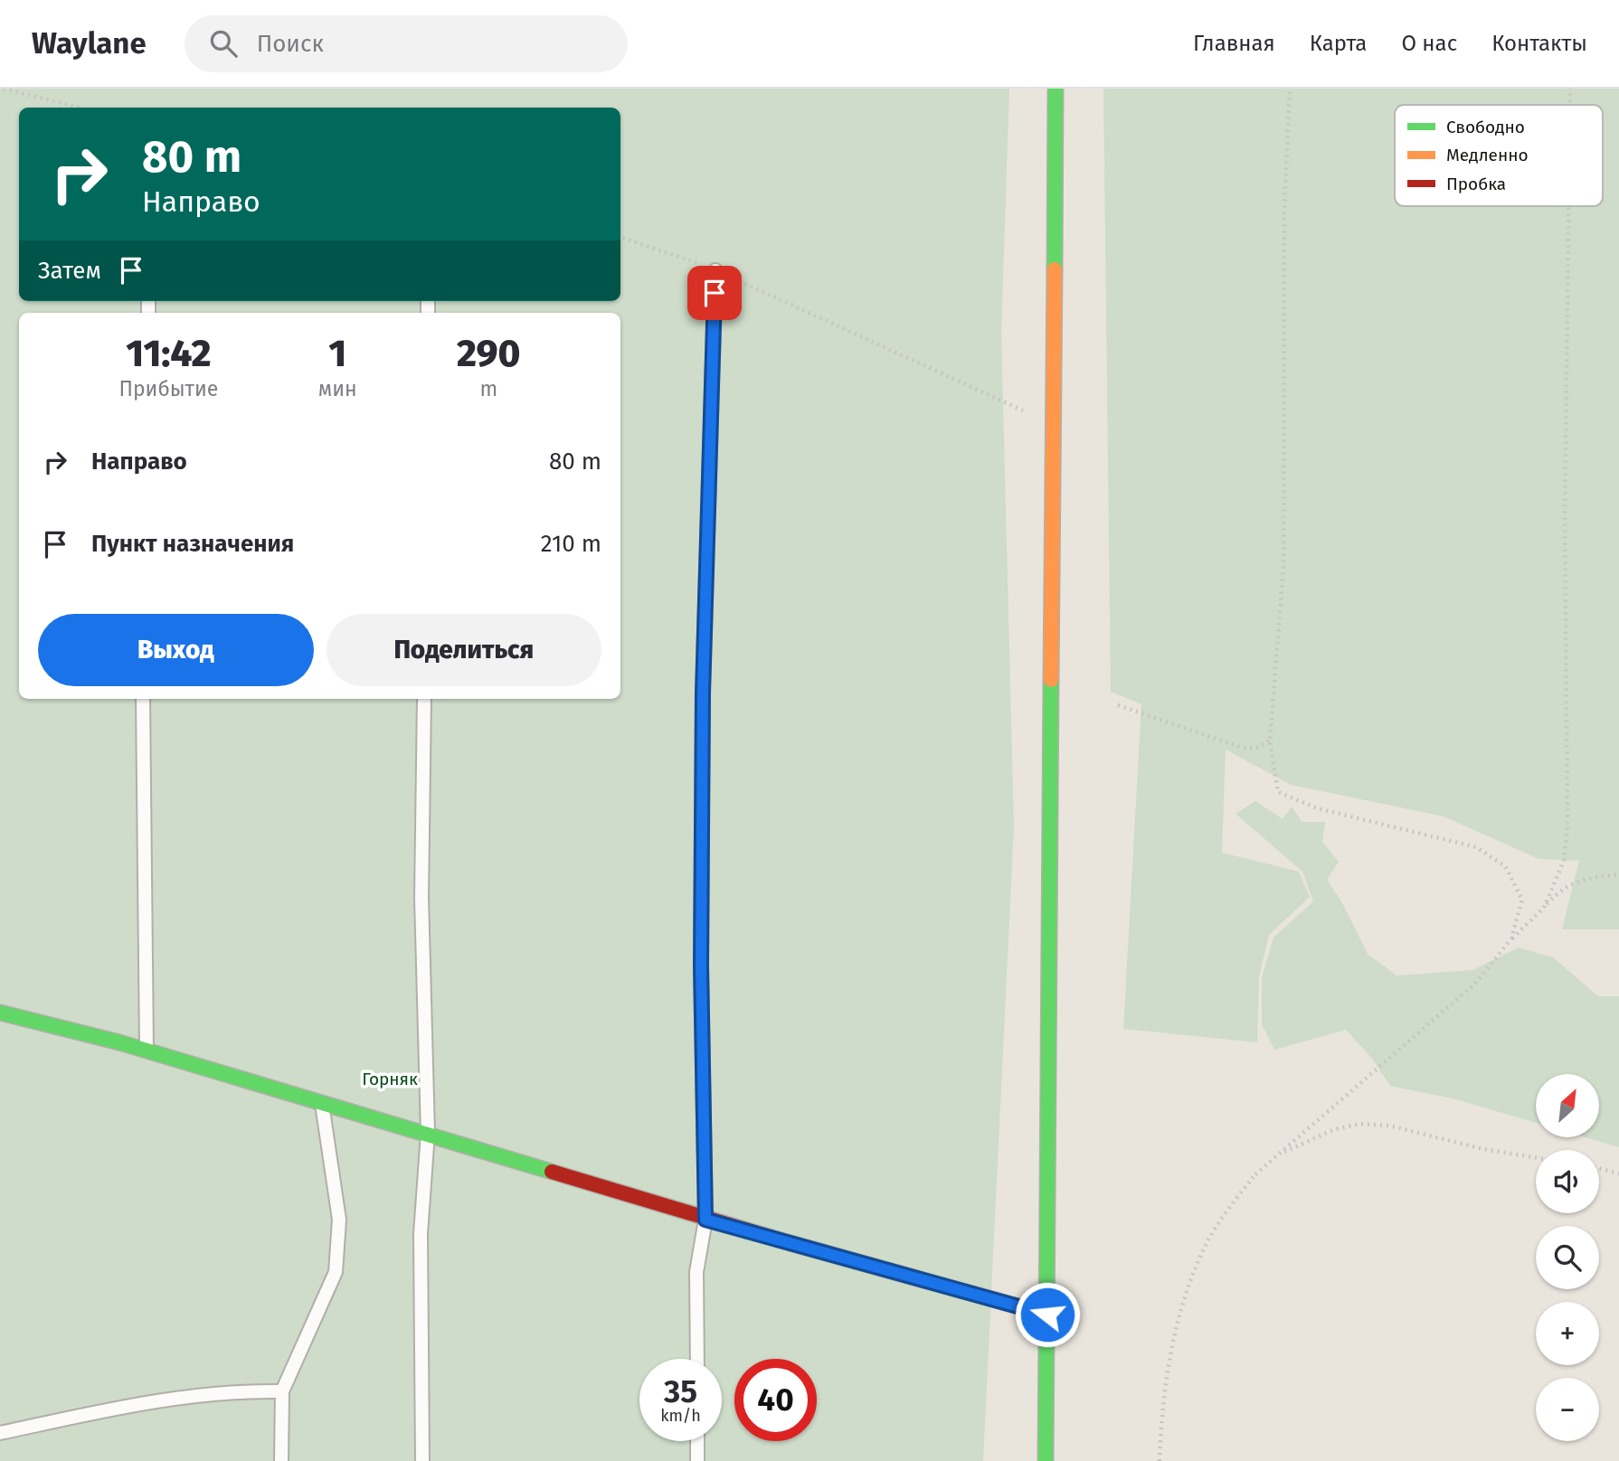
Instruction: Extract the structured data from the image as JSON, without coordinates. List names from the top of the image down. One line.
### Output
{"parks":["Горняк"],"legend":["Свободно","Медленно","Пробка"],"north":"top right","page":{"header":"Waylane","search":"Поиск","nav":["Главная","Карта","О нас","Контакты"],"turn":["80 m","Направо"],"then":"Затем","eta":["11:42","Прибытие","1","мин","290","m"],"list":[{"name":"Направо","value":"80 m"},{"name":"Пункт назначения","value":"210 m"}],"buttons":["Выход","Поделиться"],"map_buttons":["+","−"],"speed":"35 km/h","limit":"40"}}
